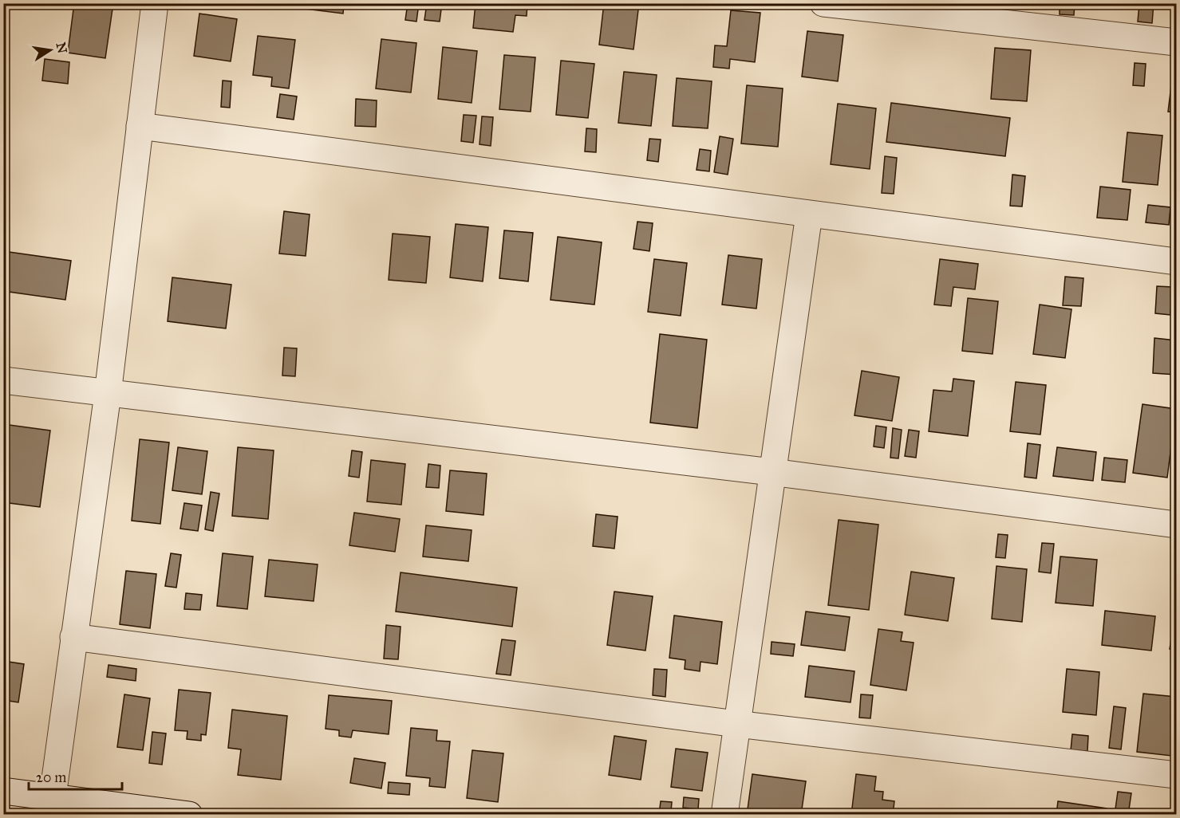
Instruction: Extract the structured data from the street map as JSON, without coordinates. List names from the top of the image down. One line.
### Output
{"scale_bar":"20 m","north":"right"}
